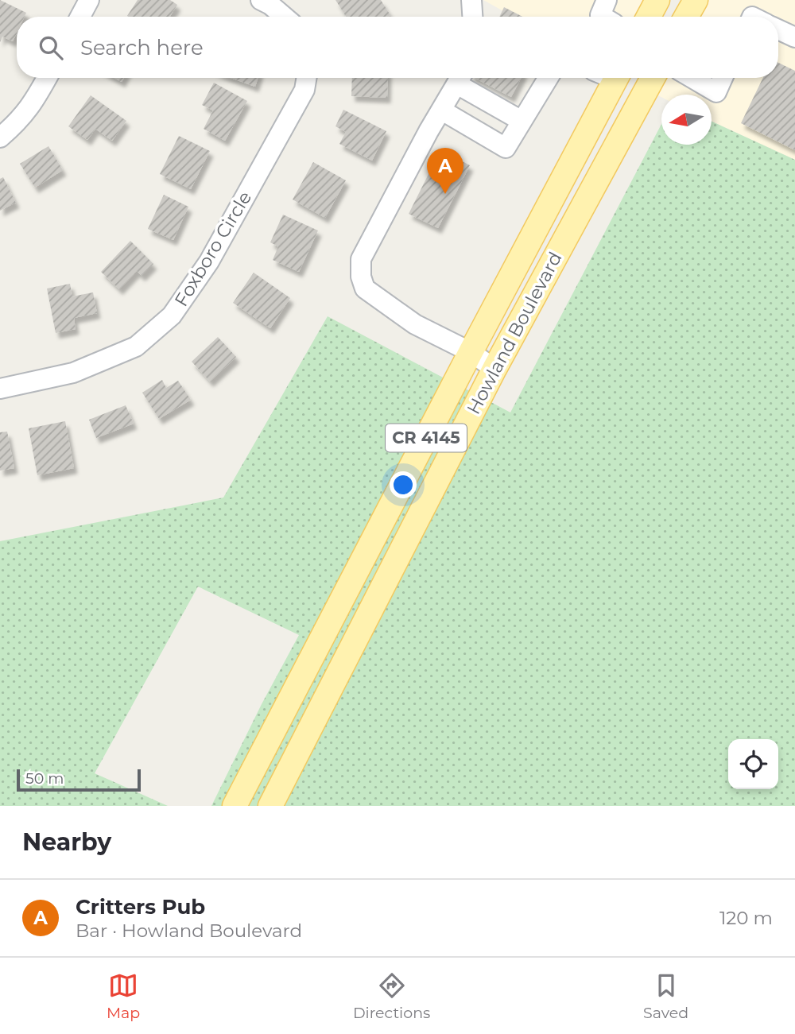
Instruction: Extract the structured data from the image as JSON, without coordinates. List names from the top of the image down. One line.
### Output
{"streets":{"main road":["Howland Boulevard","CR 4145"],"street":["Foxboro Circle"]},"scale_bar":"50 m","north":"left","page":{"search":"Search here","pins":"A","scale":"50 m","heading":"Nearby","list":[{"mark":"A","name":"Critters Pub","note":"Bar · Howland Boulevard","value":"120 m"}],"nav":["Map","Directions","Saved"]}}
